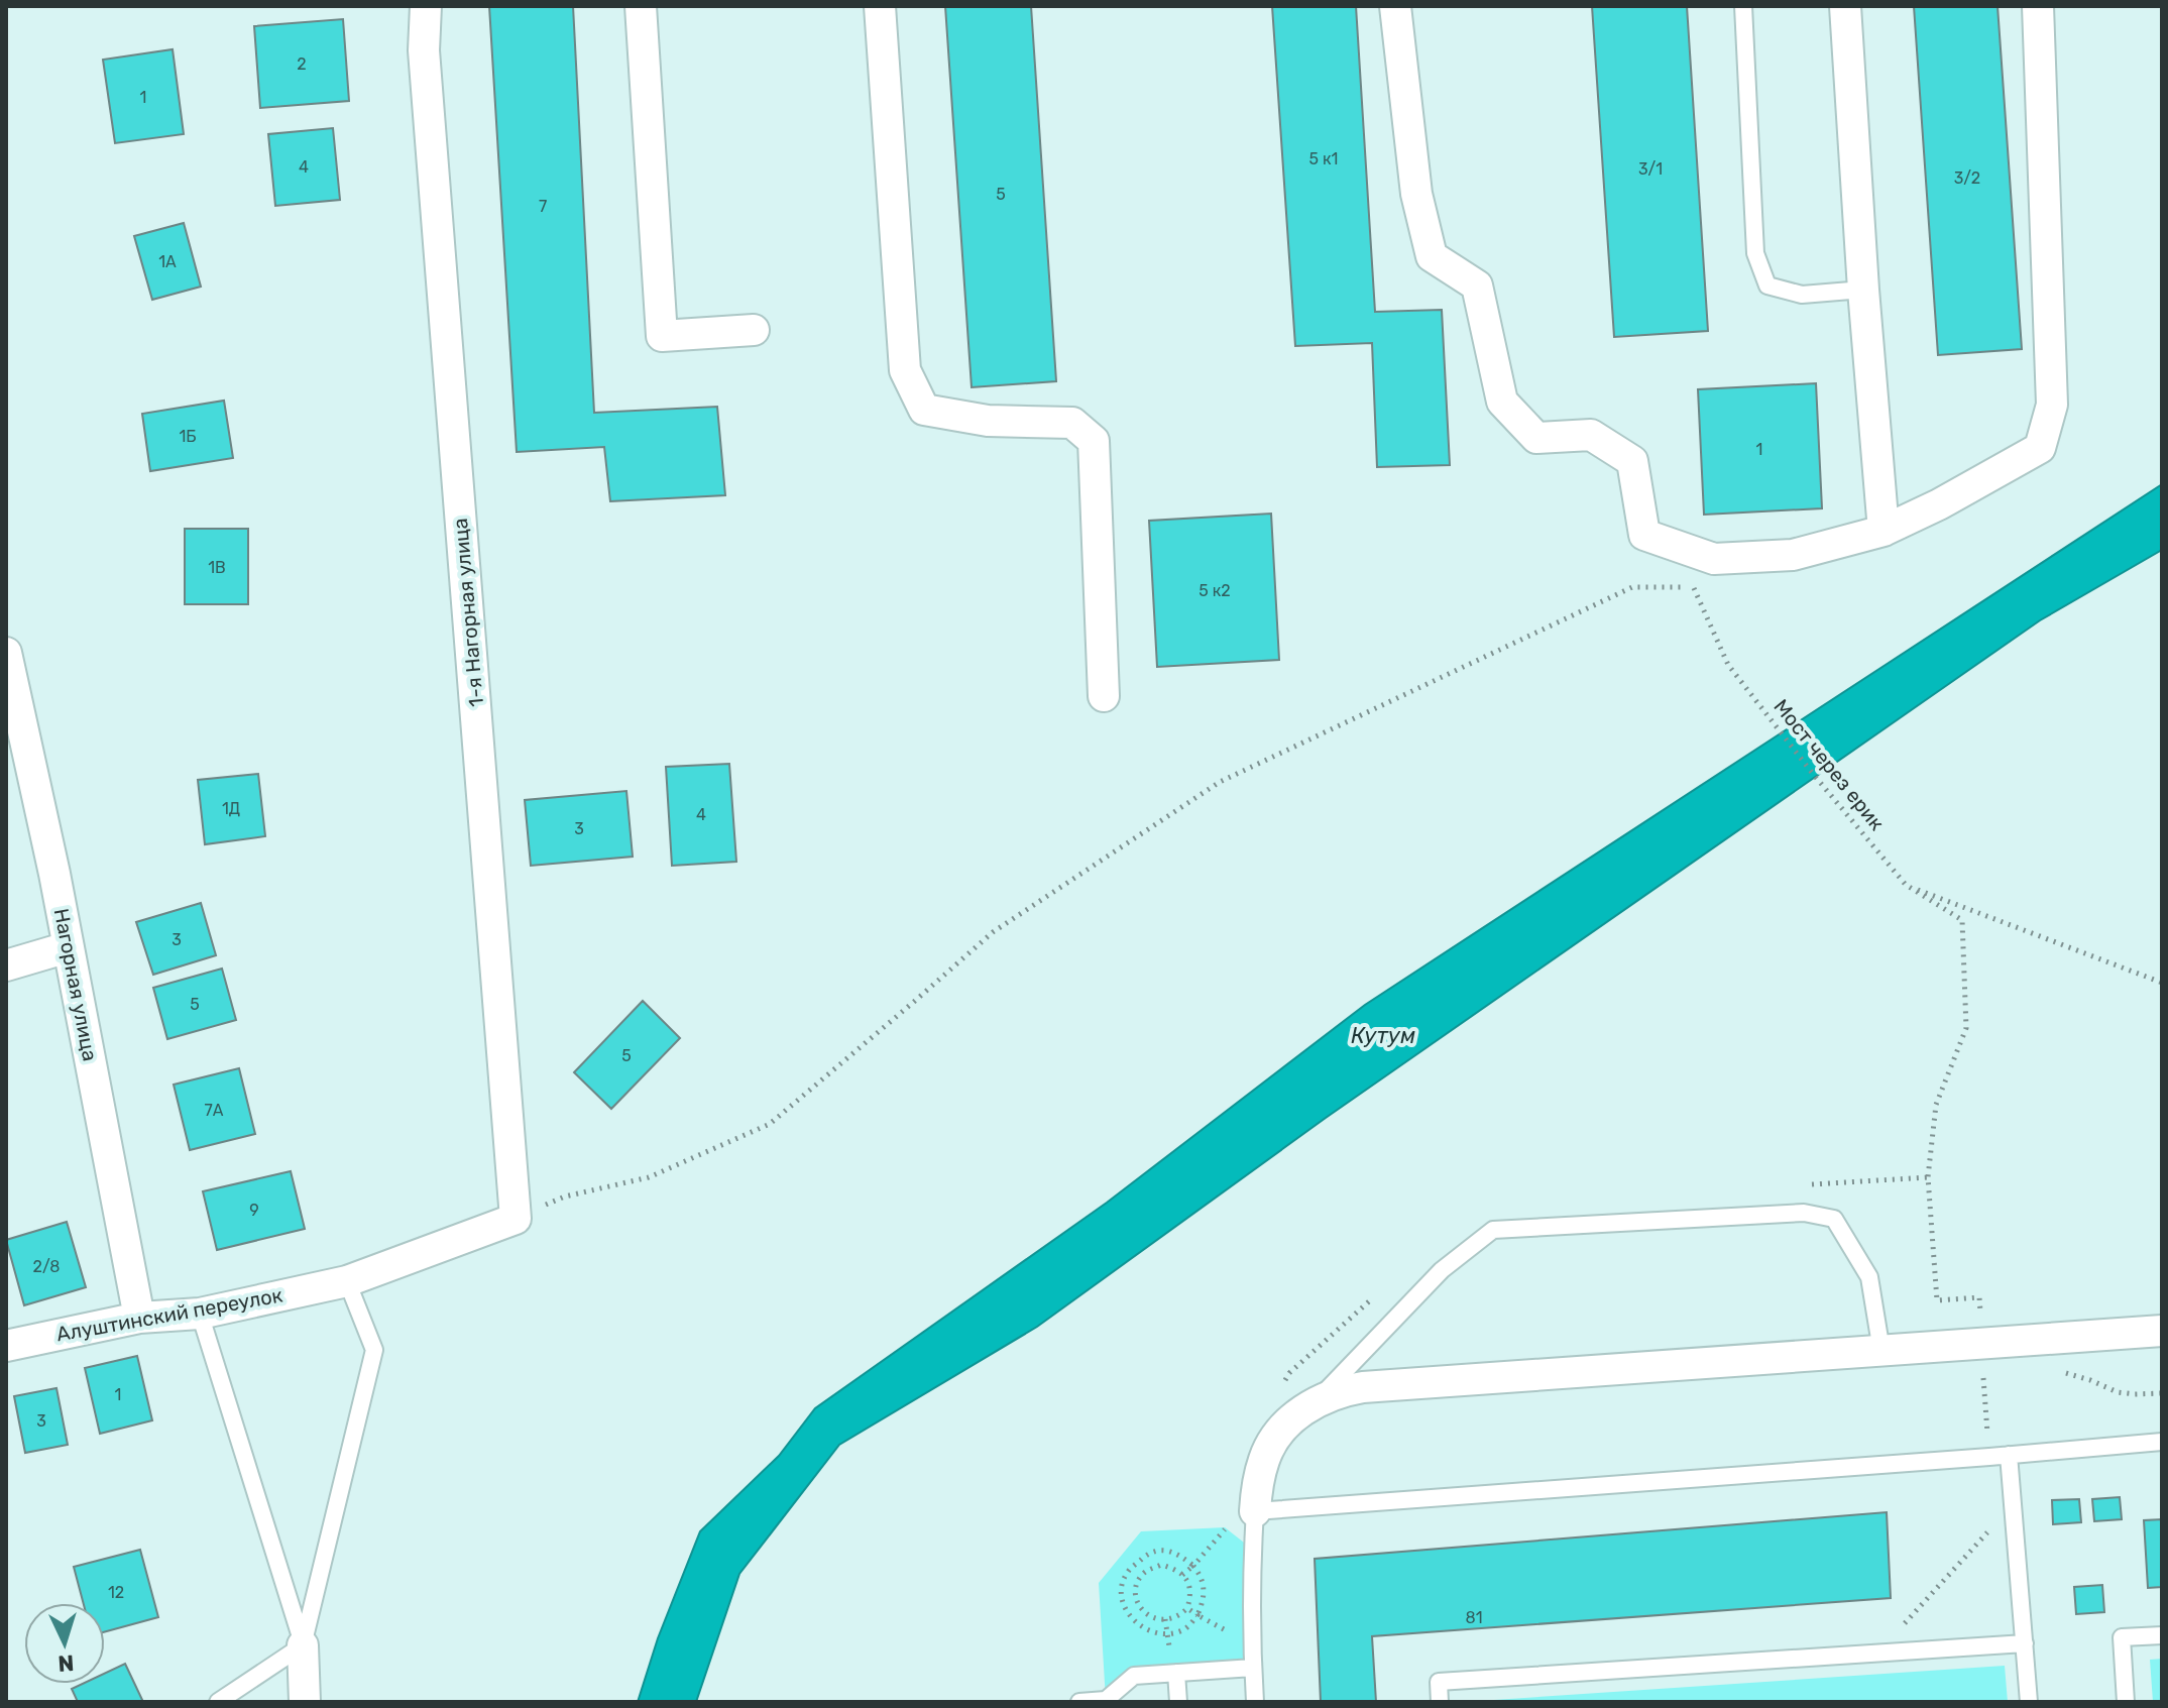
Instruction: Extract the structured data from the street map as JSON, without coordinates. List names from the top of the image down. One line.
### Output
{"streets":{"street":["1-я Нагорная улица","Нагорная улица","Алуштинский переулок"],"path":["Мост через ерик"]},"crossings":[["1-я Нагорная улица","Мост через ерик"],["1-я Нагорная улица","Алуштинский переулок"],["Мост через ерик","Алуштинский переулок"],["Нагорная улица","Алуштинский переулок"]],"water":["Кутум"],"house_numbers":["2","1","5 к1","4","3/1","3/2","5","7","1А","1Б","1","1В","5 к2","1Д","4","3","3","5","5","7А","9","2/8","1","3","12","81"],"north":"bottom"}
